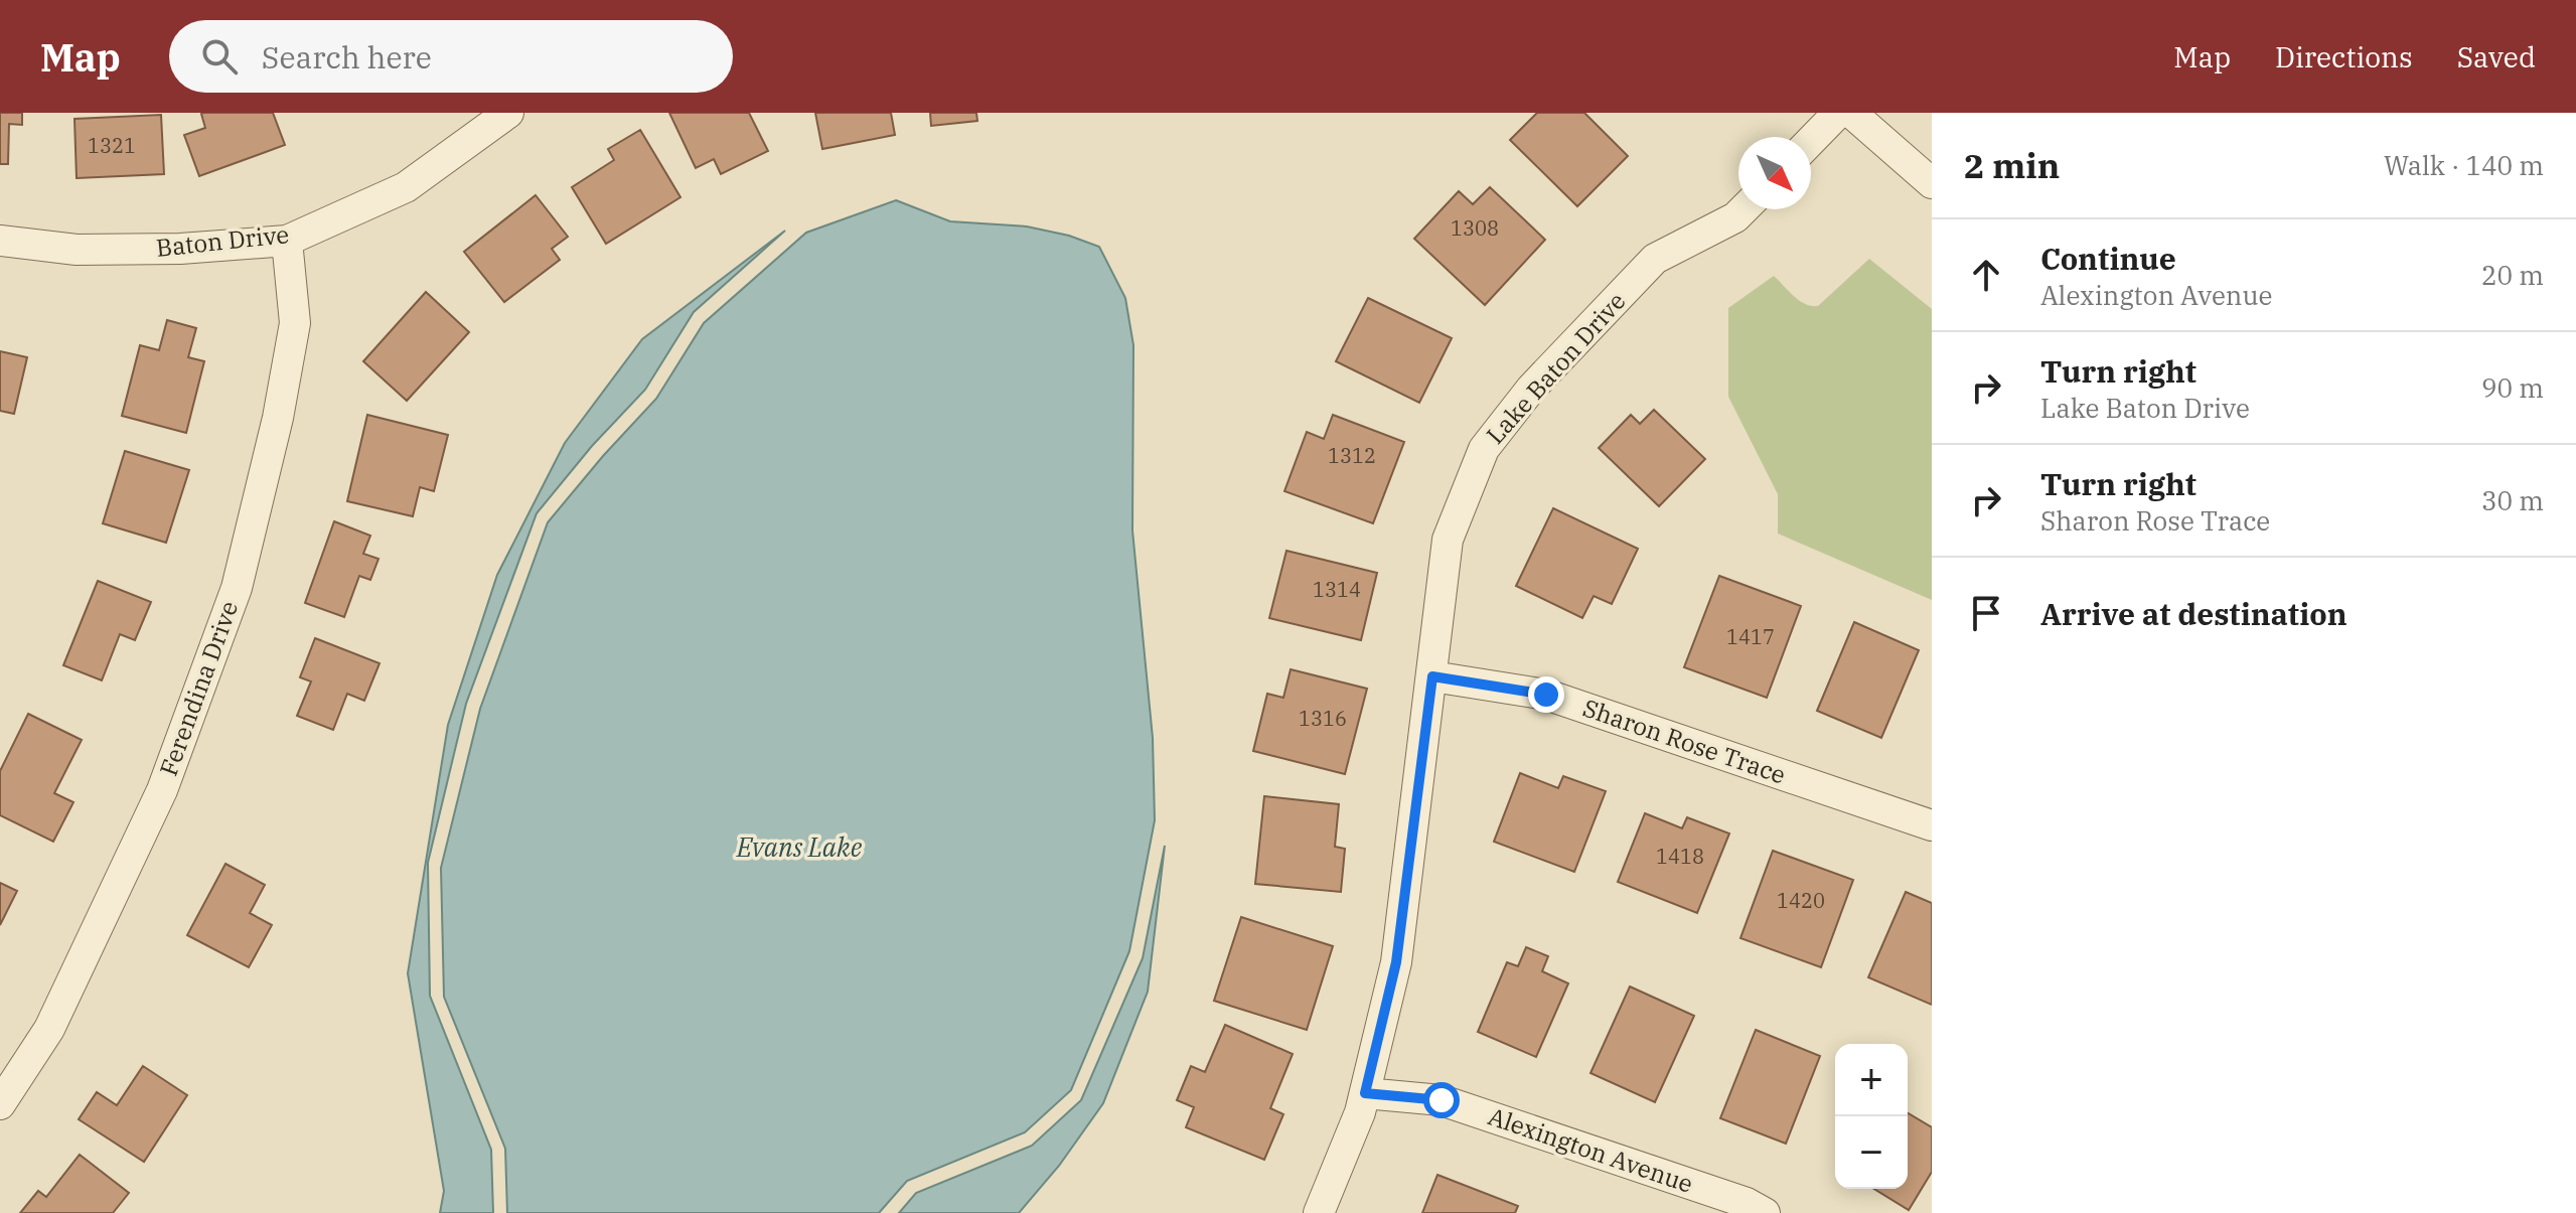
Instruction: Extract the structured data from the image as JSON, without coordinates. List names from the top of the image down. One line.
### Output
{"streets":{"street":["Baton Drive","Lake Baton Drive","Ferendina Drive","Sharon Rose Trace","Alexington Avenue"]},"crossings":[["Baton Drive","Ferendina Drive"],["Lake Baton Drive","Sharon Rose Trace"],["Lake Baton Drive","Alexington Avenue"]],"water":["Evans Lake"],"house_numbers":["1321","1308","1312","1314","1417","1316","1418","1420"],"north":"bottom right","page":{"header":"Map","search":"Search here","nav":["Map","Directions","Saved"],"heading":["2 min","Walk · 140 m"],"list":[["Continue","Alexington Avenue","20 m"],["Turn right","Lake Baton Drive","90 m"],["Turn right","Sharon Rose Trace","30 m"],"Arrive at destination"],"map_buttons":["+","−"]}}
